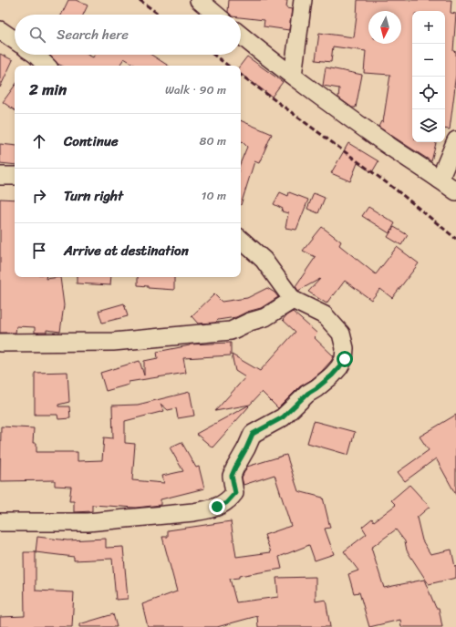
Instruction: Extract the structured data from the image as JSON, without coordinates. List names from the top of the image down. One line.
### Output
{"north":"bottom","page":{"map_buttons":["+","−"],"search":"Search here","heading":["2 min","Walk · 90 m"],"list":[["Continue","80 m"],["Turn right","10 m"],"Arrive at destination"]}}
